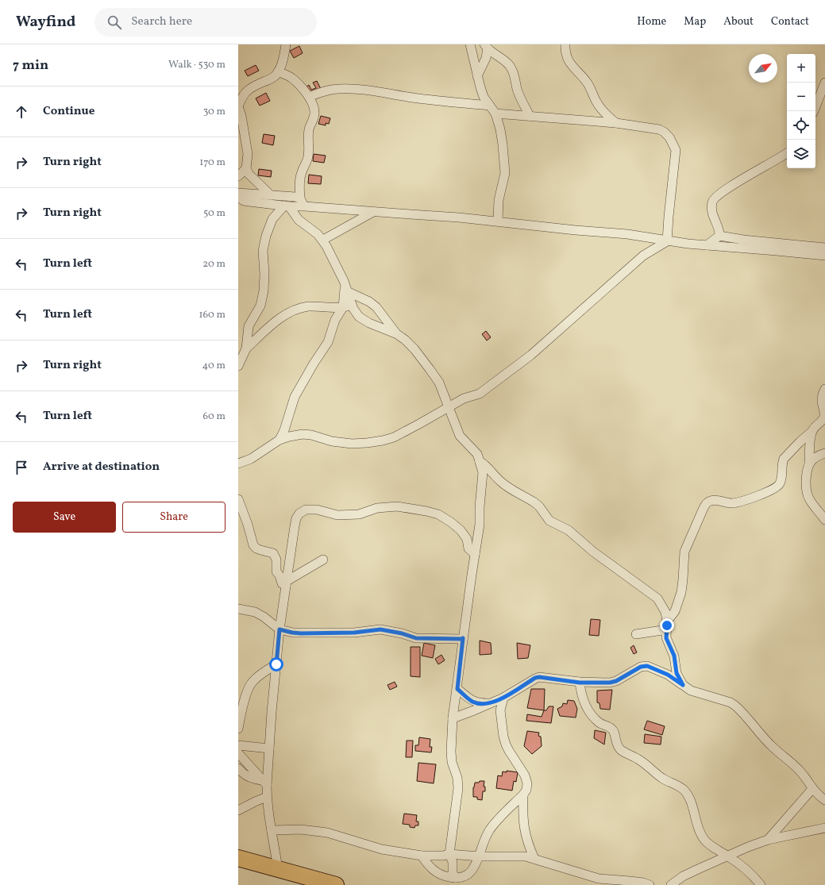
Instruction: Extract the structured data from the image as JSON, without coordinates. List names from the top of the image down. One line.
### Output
{"north":"top right","page":{"header":"Wayfind","search":"Search here","nav":["Home","Map","About","Contact"],"heading":["7 min","Walk · 530 m"],"map_buttons":["+","−"],"list":[["Continue","30 m"],["Turn right","170 m"],["Turn right","50 m"],["Turn left","20 m"],["Turn left","160 m"],["Turn right","40 m"],["Turn left","60 m"],"Arrive at destination"],"buttons":["Save","Share"]}}
